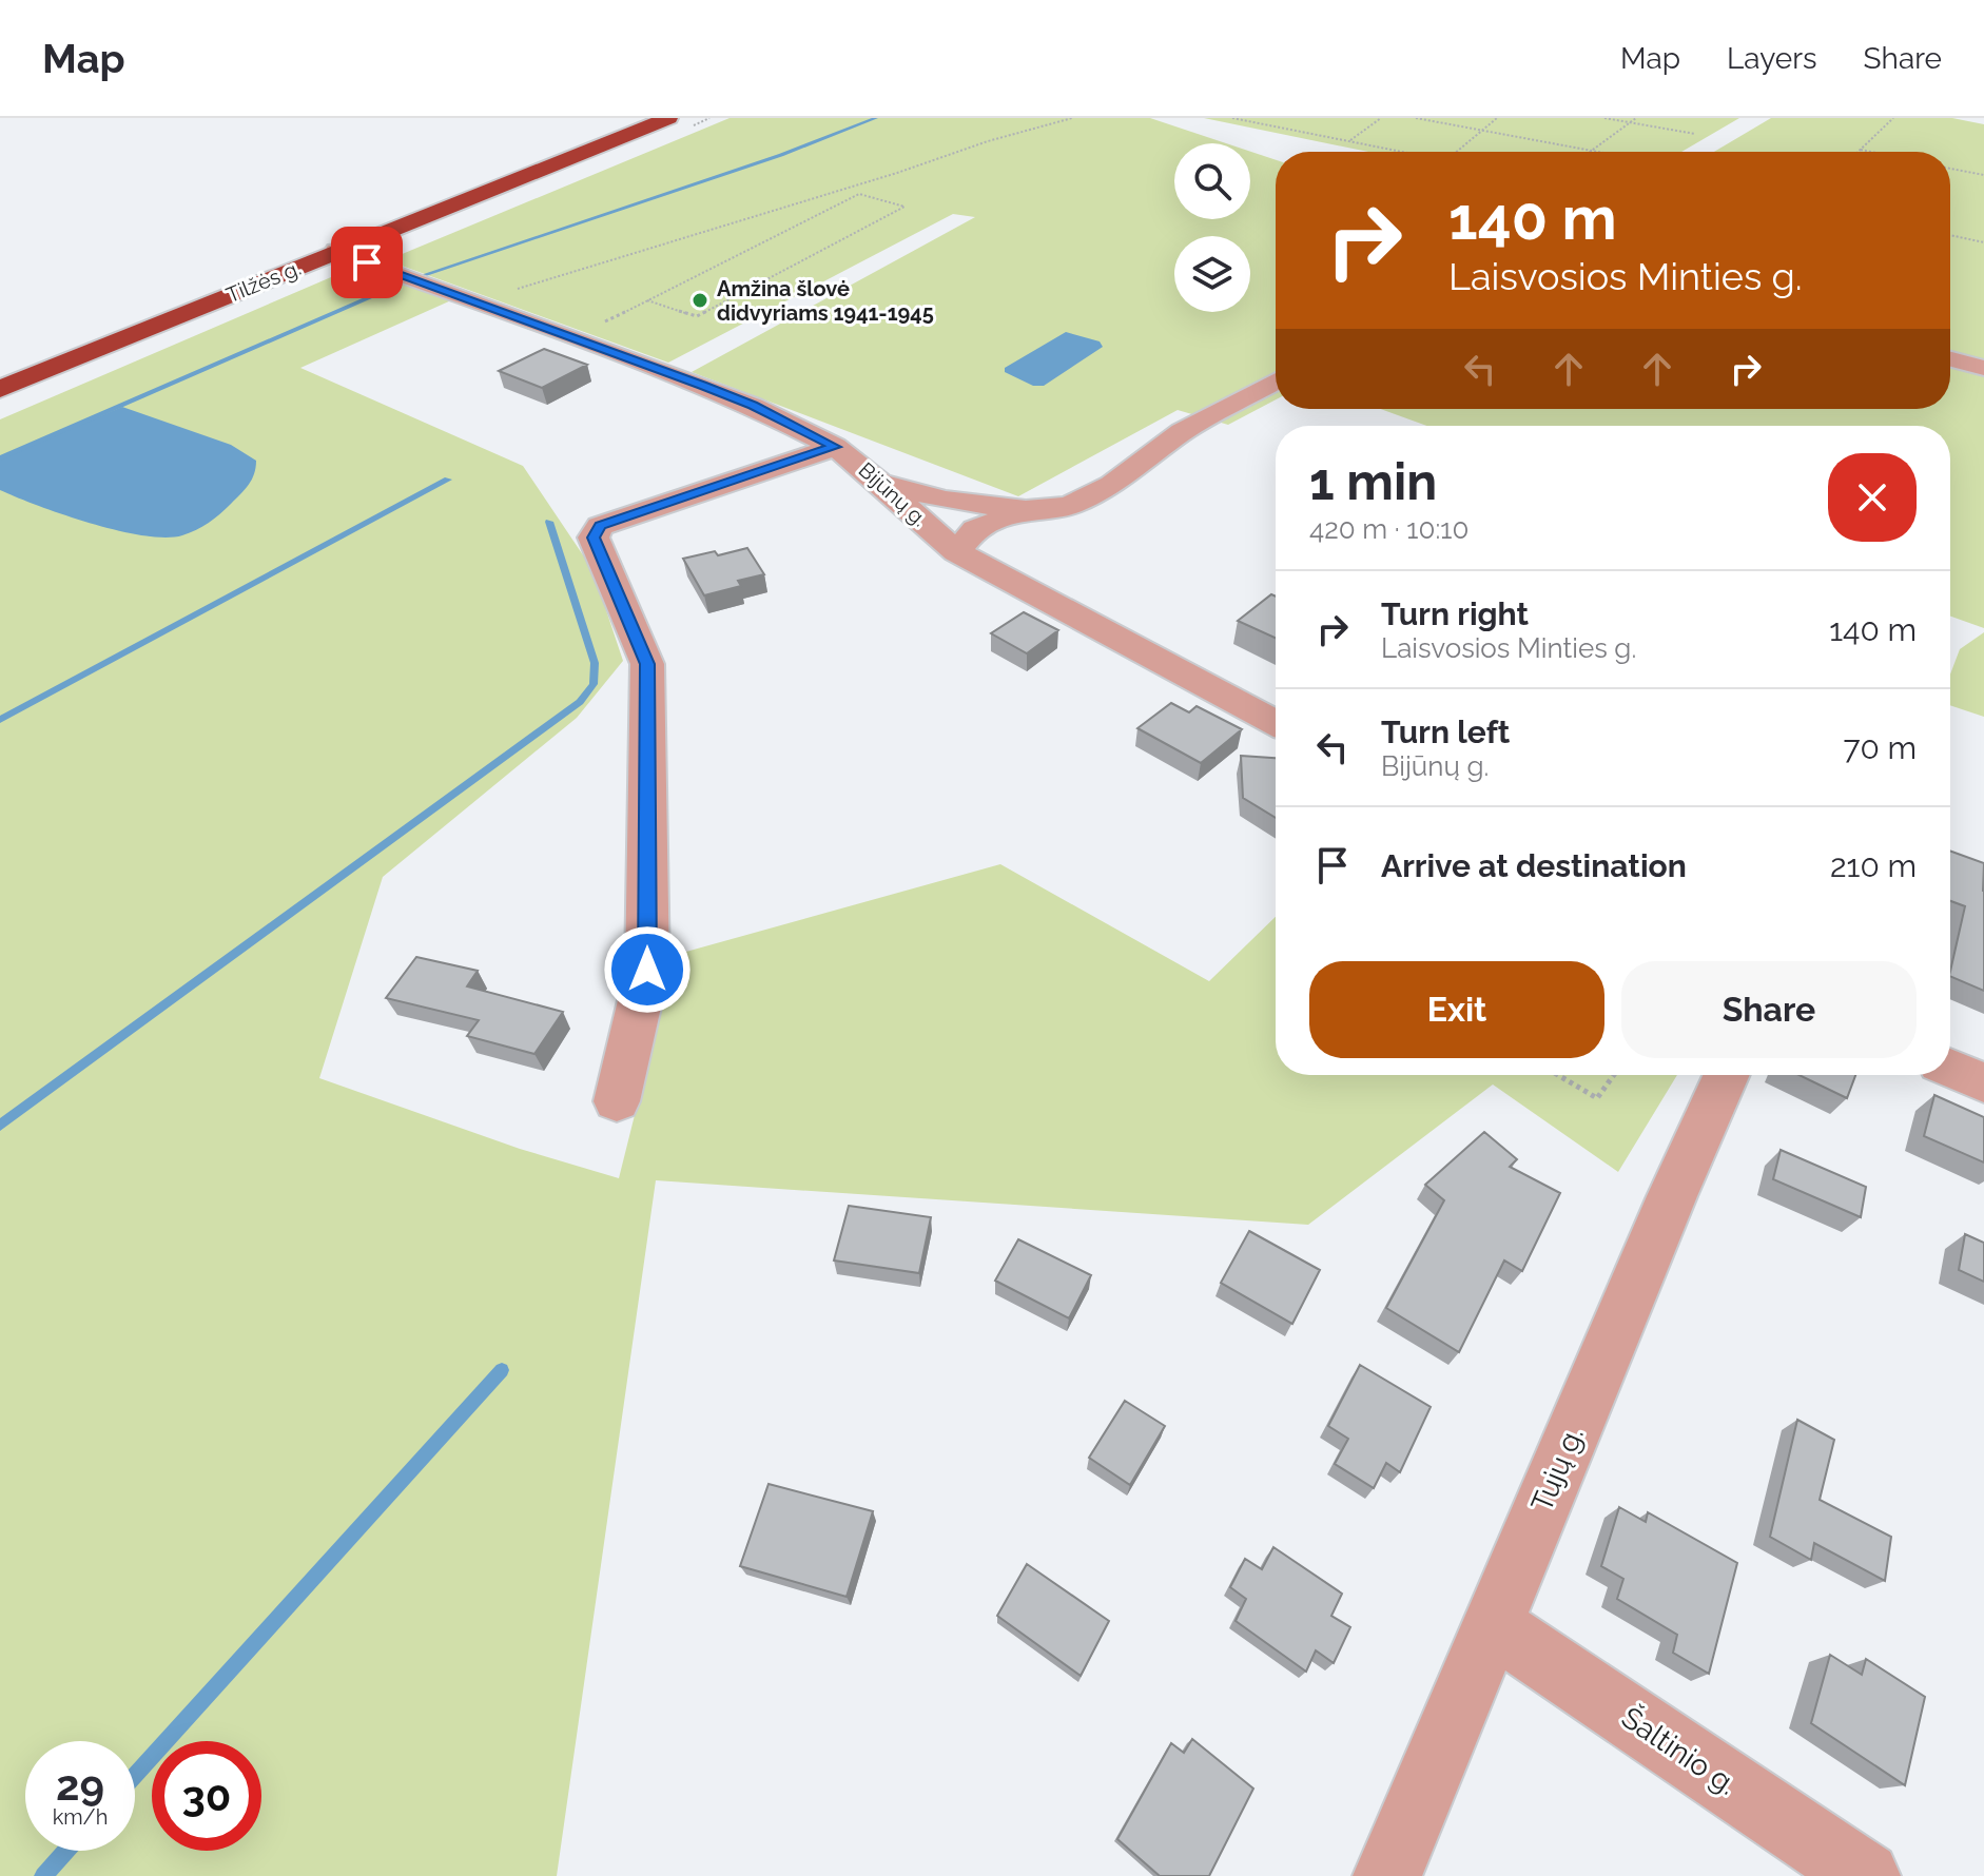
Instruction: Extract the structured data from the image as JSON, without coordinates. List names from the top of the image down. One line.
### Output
{"streets":{"highway":["Tilžės g."],"street":["Bijūnų g.","Tujų g.","Šaltinio g."]},"crossings":[["Tilžės g.","Bijūnų g."],["Tujų g.","Šaltinio g."]],"places":["Amžina šlovė didvyriams 1941-1945"],"page":{"header":"Map","nav":["Map","Layers","Share"],"turn":["140 m","Laisvosios Minties g."],"heading":["1 min","420 m · 10:10"],"list":[{"name":"Turn right","note":"Laisvosios Minties g.","value":"140 m"},{"name":"Turn left","note":"Bijūnų g.","value":"70 m"},{"name":"Arrive at destination","value":"210 m"}],"buttons":["Exit","Share"],"speed":"29 km/h","limit":"30"}}
